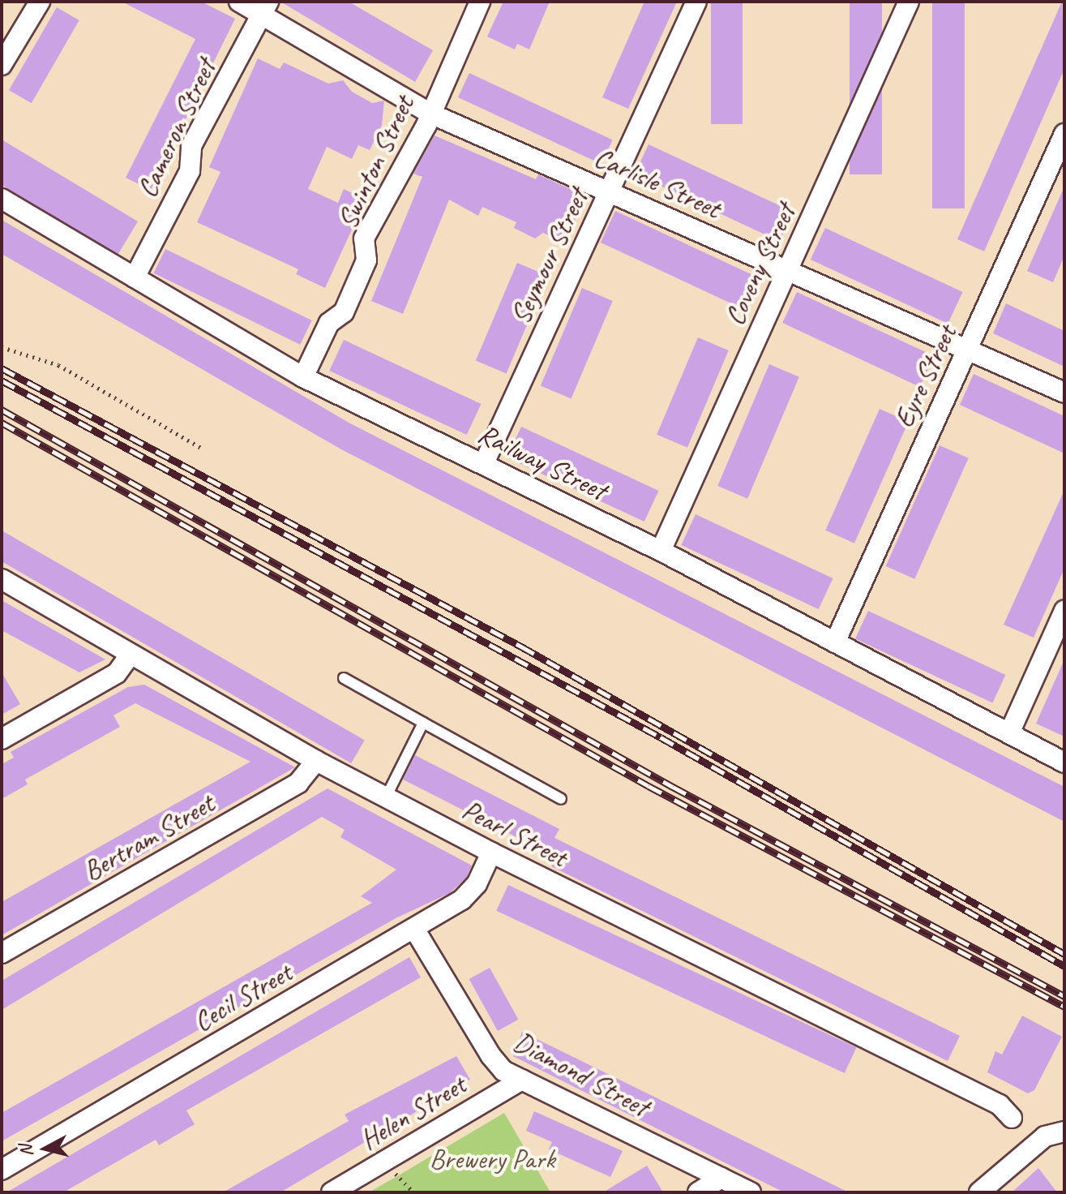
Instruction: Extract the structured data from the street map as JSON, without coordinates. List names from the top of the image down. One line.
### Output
{"streets":{"street":["Cameron Street","Swinton Street","Carlisle Street","Seymour Street","Coveny Street","Eyre Street","Railway Street","Pearl Street","Bertram Street","Cecil Street","Diamond Street","Helen Street"]},"crossings":[["Cameron Street","Carlisle Street"],["Cameron Street","Railway Street"],["Swinton Street","Carlisle Street"],["Swinton Street","Railway Street"],["Carlisle Street","Seymour Street"],["Carlisle Street","Coveny Street"],["Carlisle Street","Eyre Street"],["Seymour Street","Railway Street"],["Coveny Street","Railway Street"],["Eyre Street","Railway Street"],["Pearl Street","Bertram Street"],["Pearl Street","Cecil Street"],["Cecil Street","Diamond Street"],["Diamond Street","Helen Street"]],"parks":["Brewery Park"],"north":"left"}
